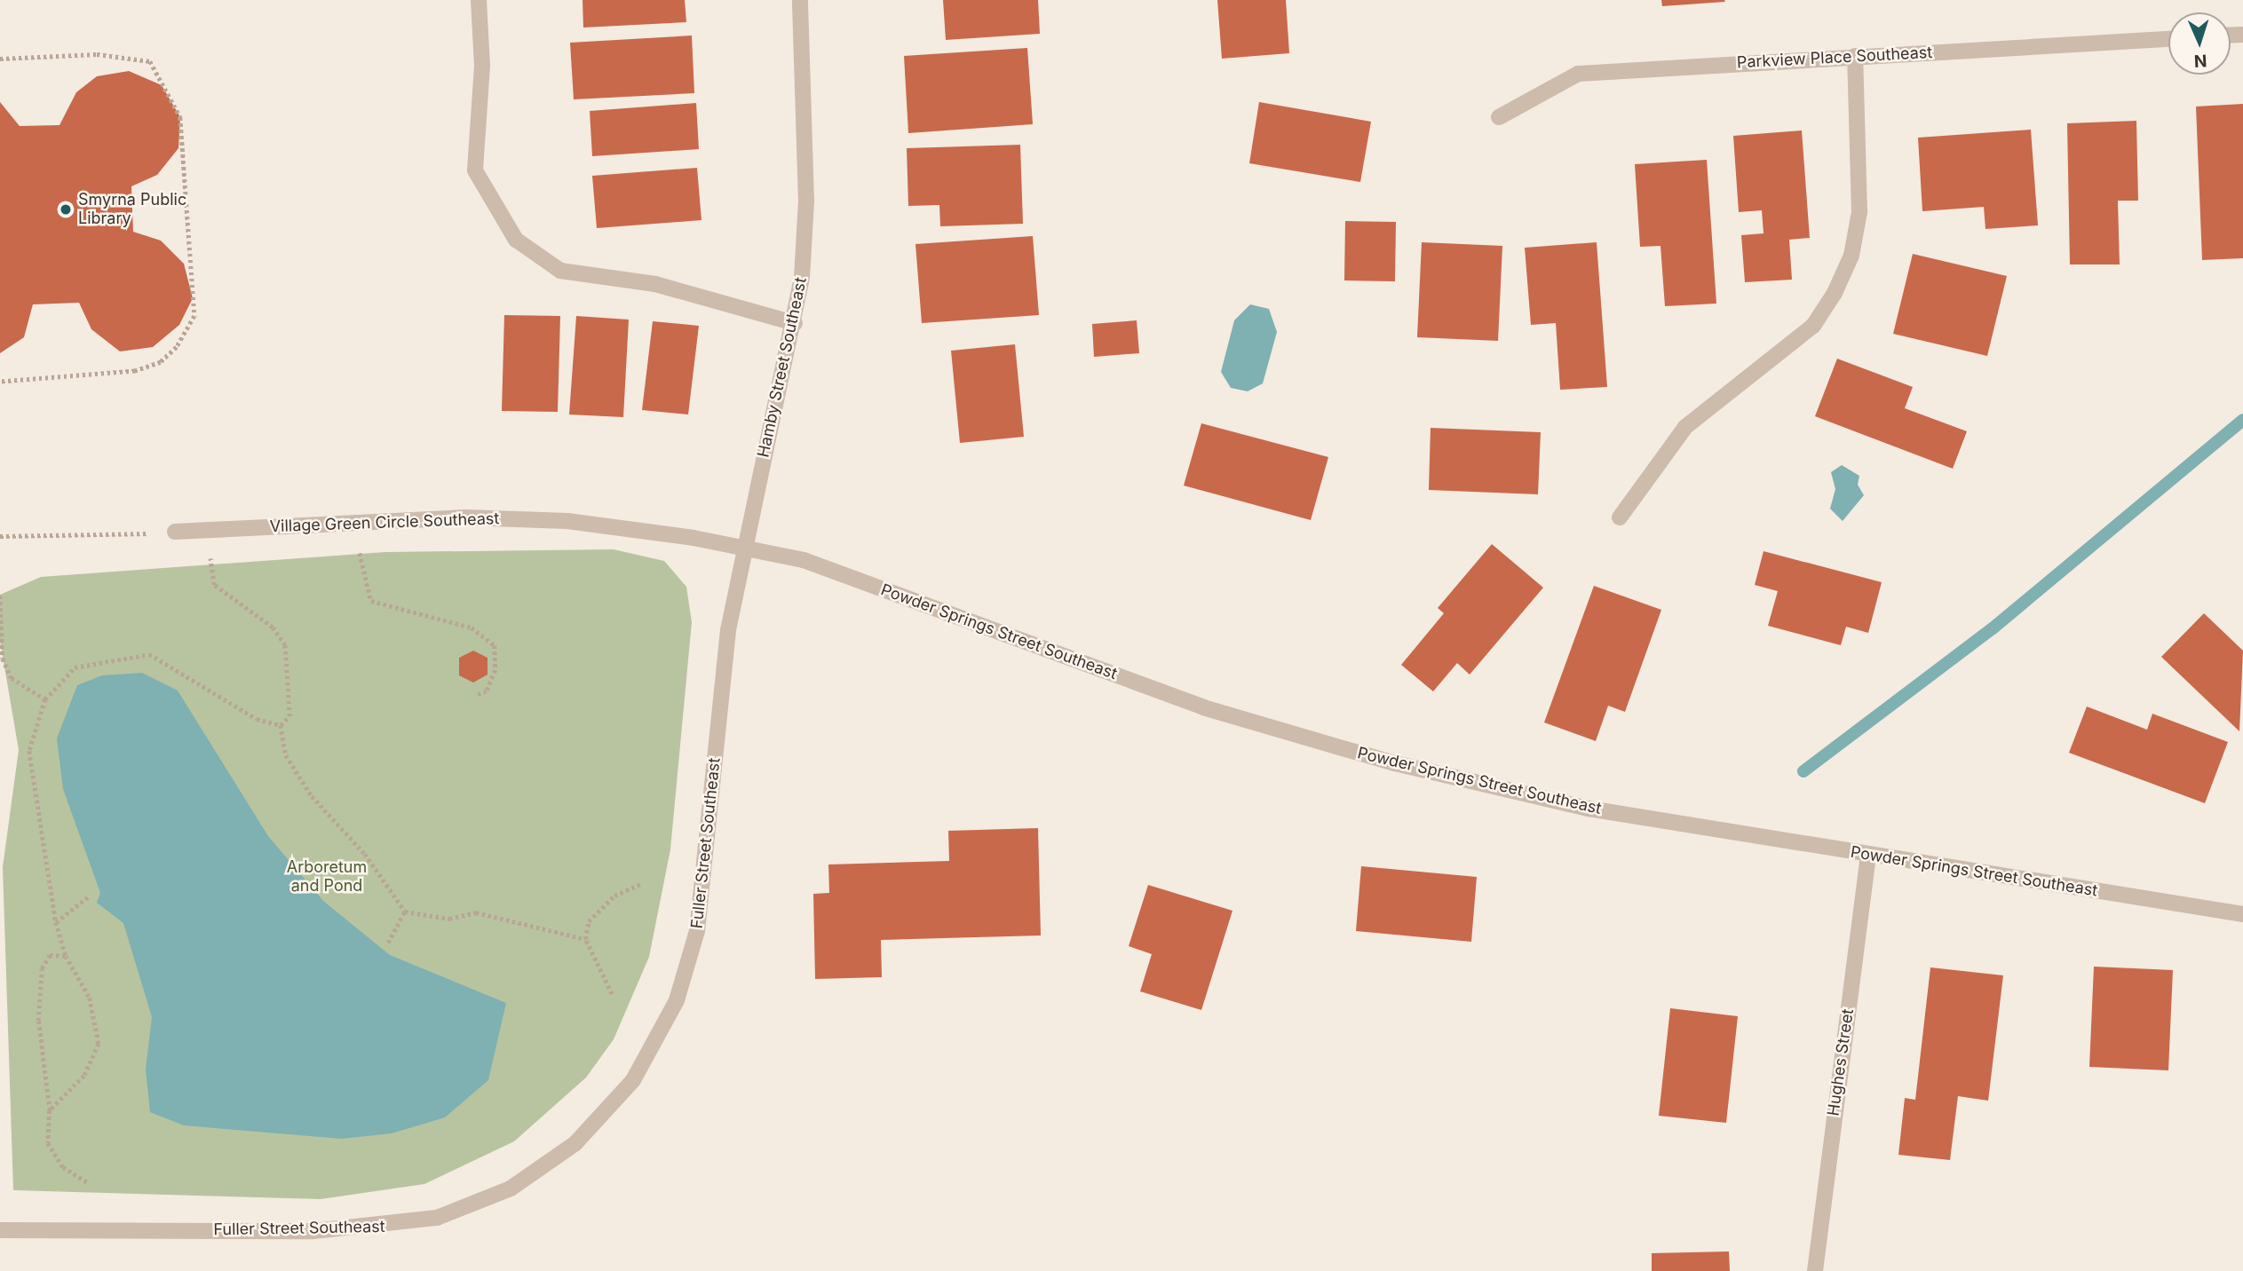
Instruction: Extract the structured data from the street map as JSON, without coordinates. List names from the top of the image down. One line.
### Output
{"streets":{"street":["Parkview Place Southeast","Hamby Street Southeast","Village Green Circle Southeast","Powder Springs Street Southeast","Fuller Street Southeast","Hughes Street"]},"crossings":[["Hamby Street Southeast","Village Green Circle Southeast"],["Hamby Street Southeast","Powder Springs Street Southeast"],["Hamby Street Southeast","Fuller Street Southeast"],["Village Green Circle Southeast","Powder Springs Street Southeast"],["Village Green Circle Southeast","Fuller Street Southeast"],["Powder Springs Street Southeast","Fuller Street Southeast"],["Powder Springs Street Southeast","Hughes Street"]],"parks":["Arboretum and Pond"],"places":["Smyrna Public Library"],"north":"bottom"}
